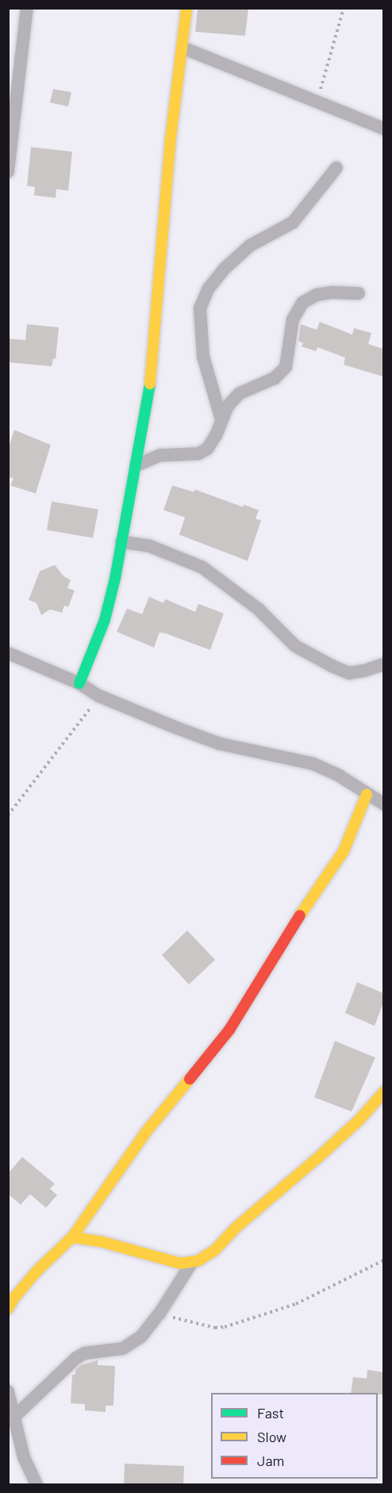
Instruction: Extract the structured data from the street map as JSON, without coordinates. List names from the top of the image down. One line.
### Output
{"legend":["Fast","Slow","Jam"]}
